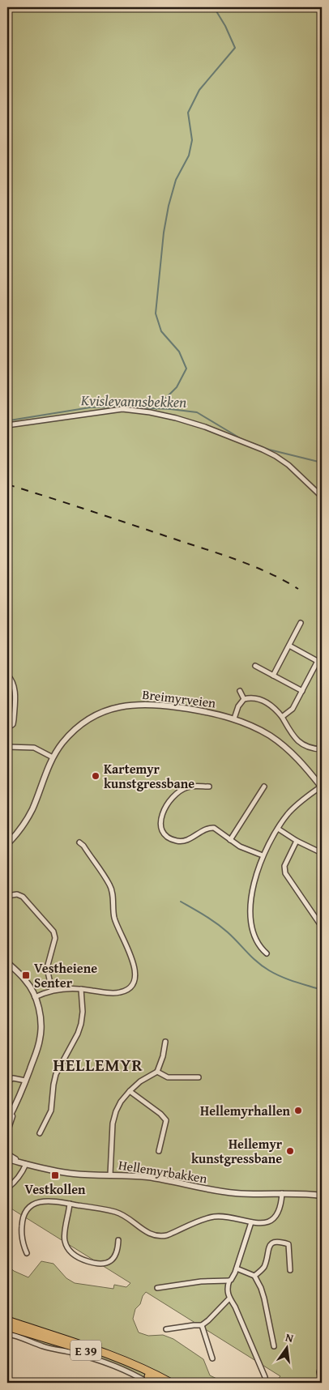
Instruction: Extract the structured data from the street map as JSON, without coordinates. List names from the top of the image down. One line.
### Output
{"streets":{"highway":["E 39"],"street":["Breimyrveien","Hellemyrbakken"]},"districts":["HELLEMYR"],"water":["Kvislevannsbekken"],"places":{"other":["Kartemyr kunstgressbane","Hellemyrhallen","Hellemyr kunstgressbane"],"transit":["Vestheiene Senter","Vestkollen"]},"north":"top"}
